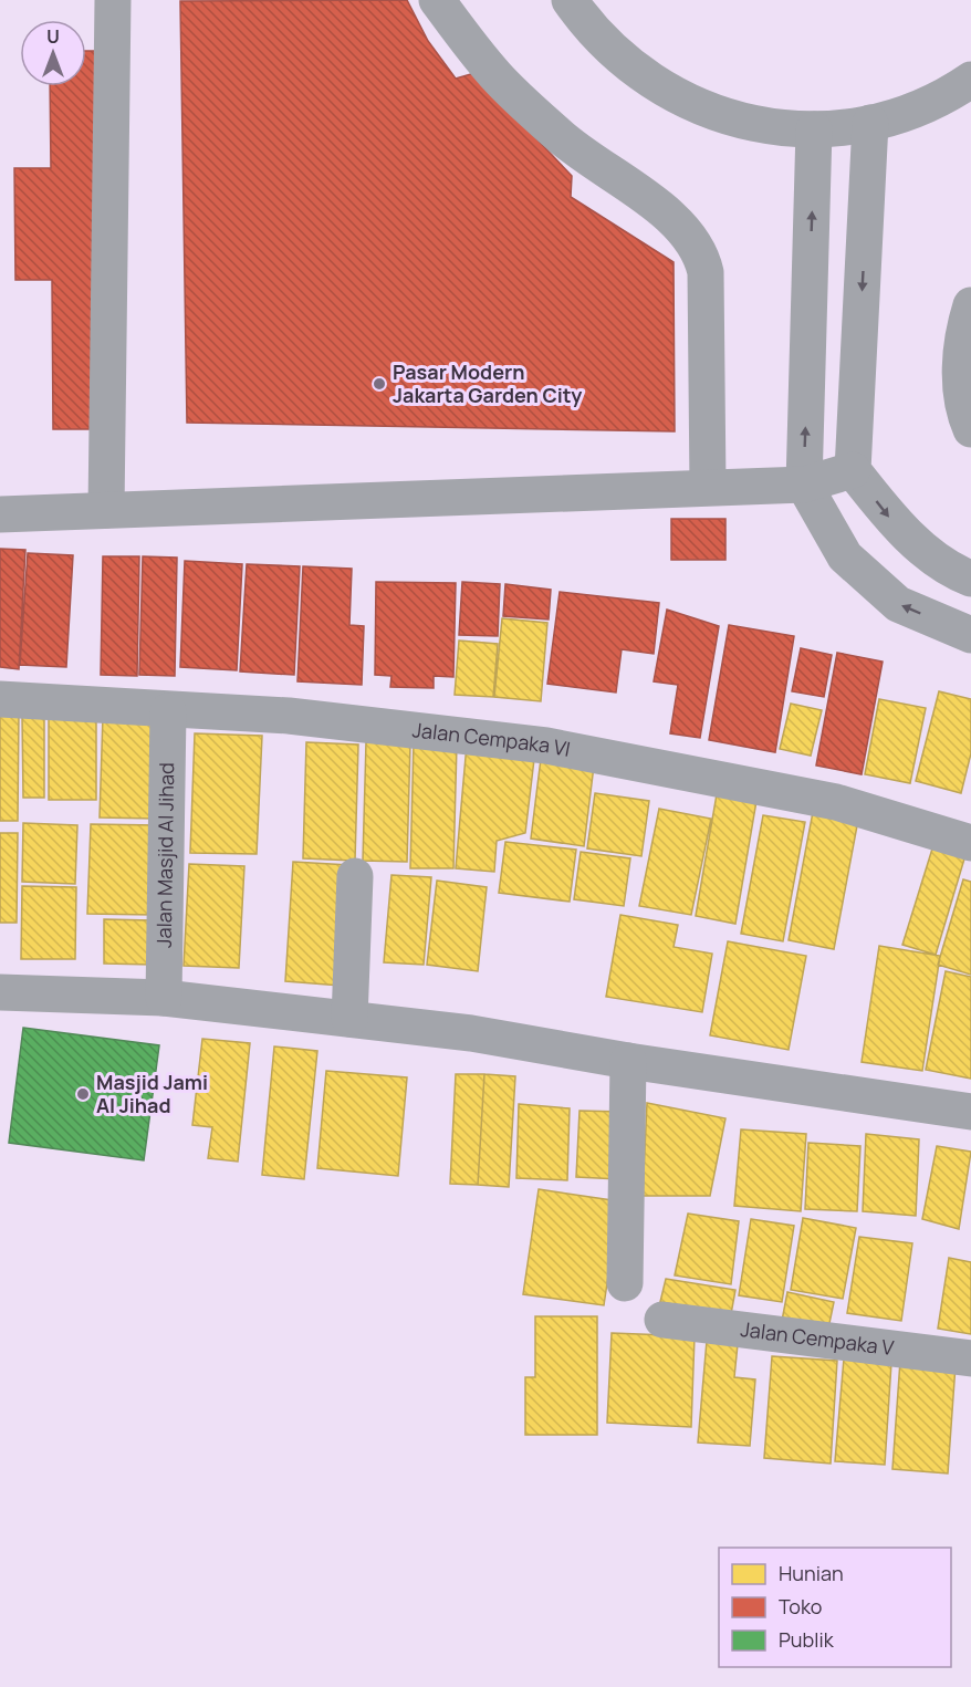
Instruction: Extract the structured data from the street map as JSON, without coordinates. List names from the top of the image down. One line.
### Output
{"streets":{"street":["Jalan Cempaka VI","Jalan Masjid Al Jihad","Jalan Cempaka V"]},"crossings":[["Jalan Cempaka VI","Jalan Masjid Al Jihad"]],"places":["Pasar Modern Jakarta Garden City","Masjid Jami Al Jihad"],"legend":["Hunian","Toko","Publik"],"north":"top"}
